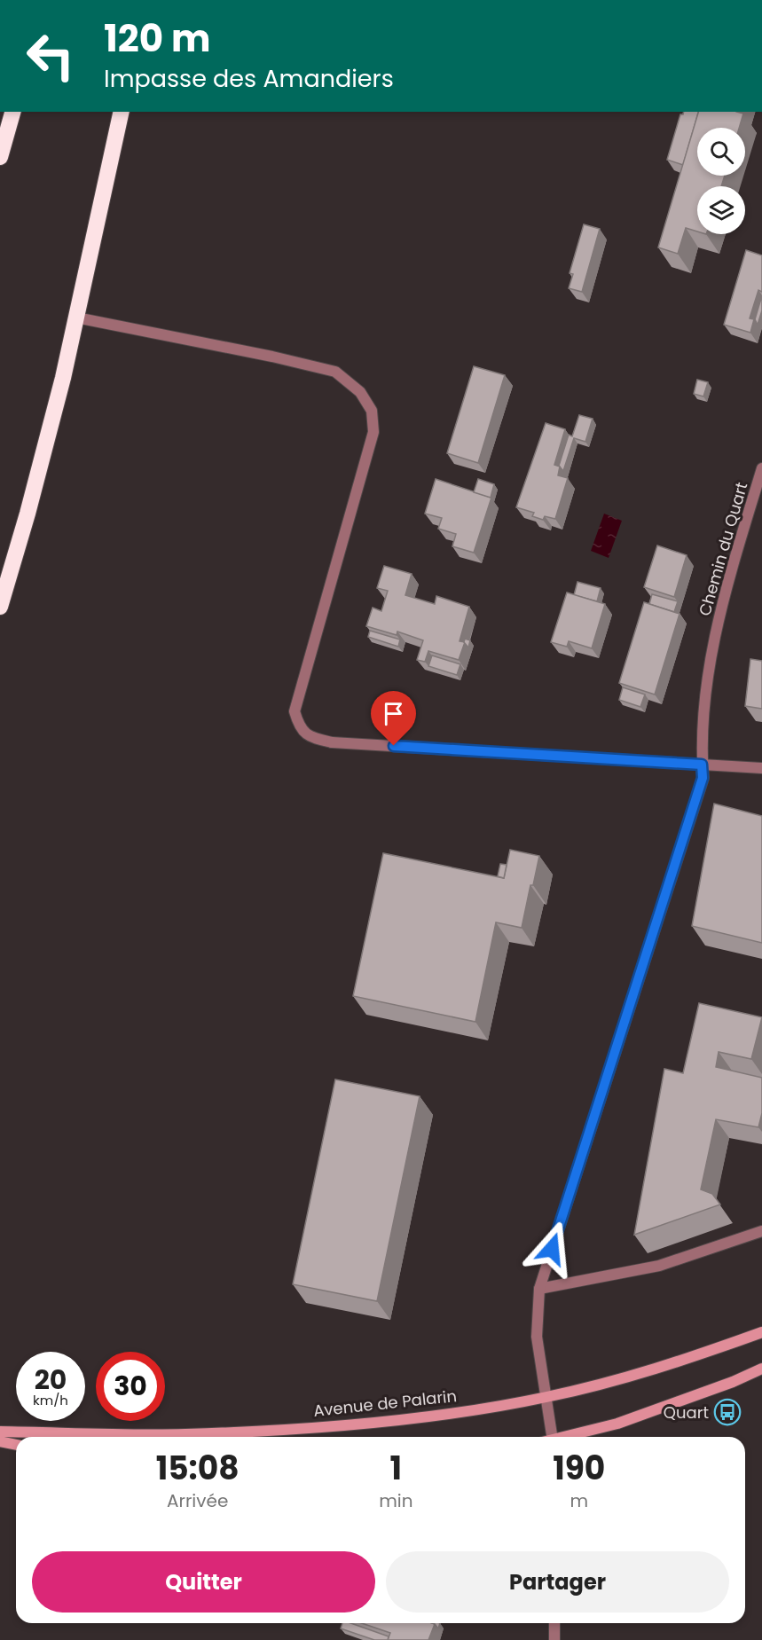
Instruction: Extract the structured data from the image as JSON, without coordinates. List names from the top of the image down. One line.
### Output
{"streets":{"main road":["Avenue de Palarin"],"street":["Chemin du Quart"]},"crossings":[["Chemin du Quart","Avenue de Palarin"]],"places":{"bus stop":["Quart"]},"page":{"turn":["120 m","Impasse des Amandiers"],"speed":"20 km/h","limit":"30","eta":["15:08","Arrivée","1","min","190","m"],"buttons":["Quitter","Partager"]}}
